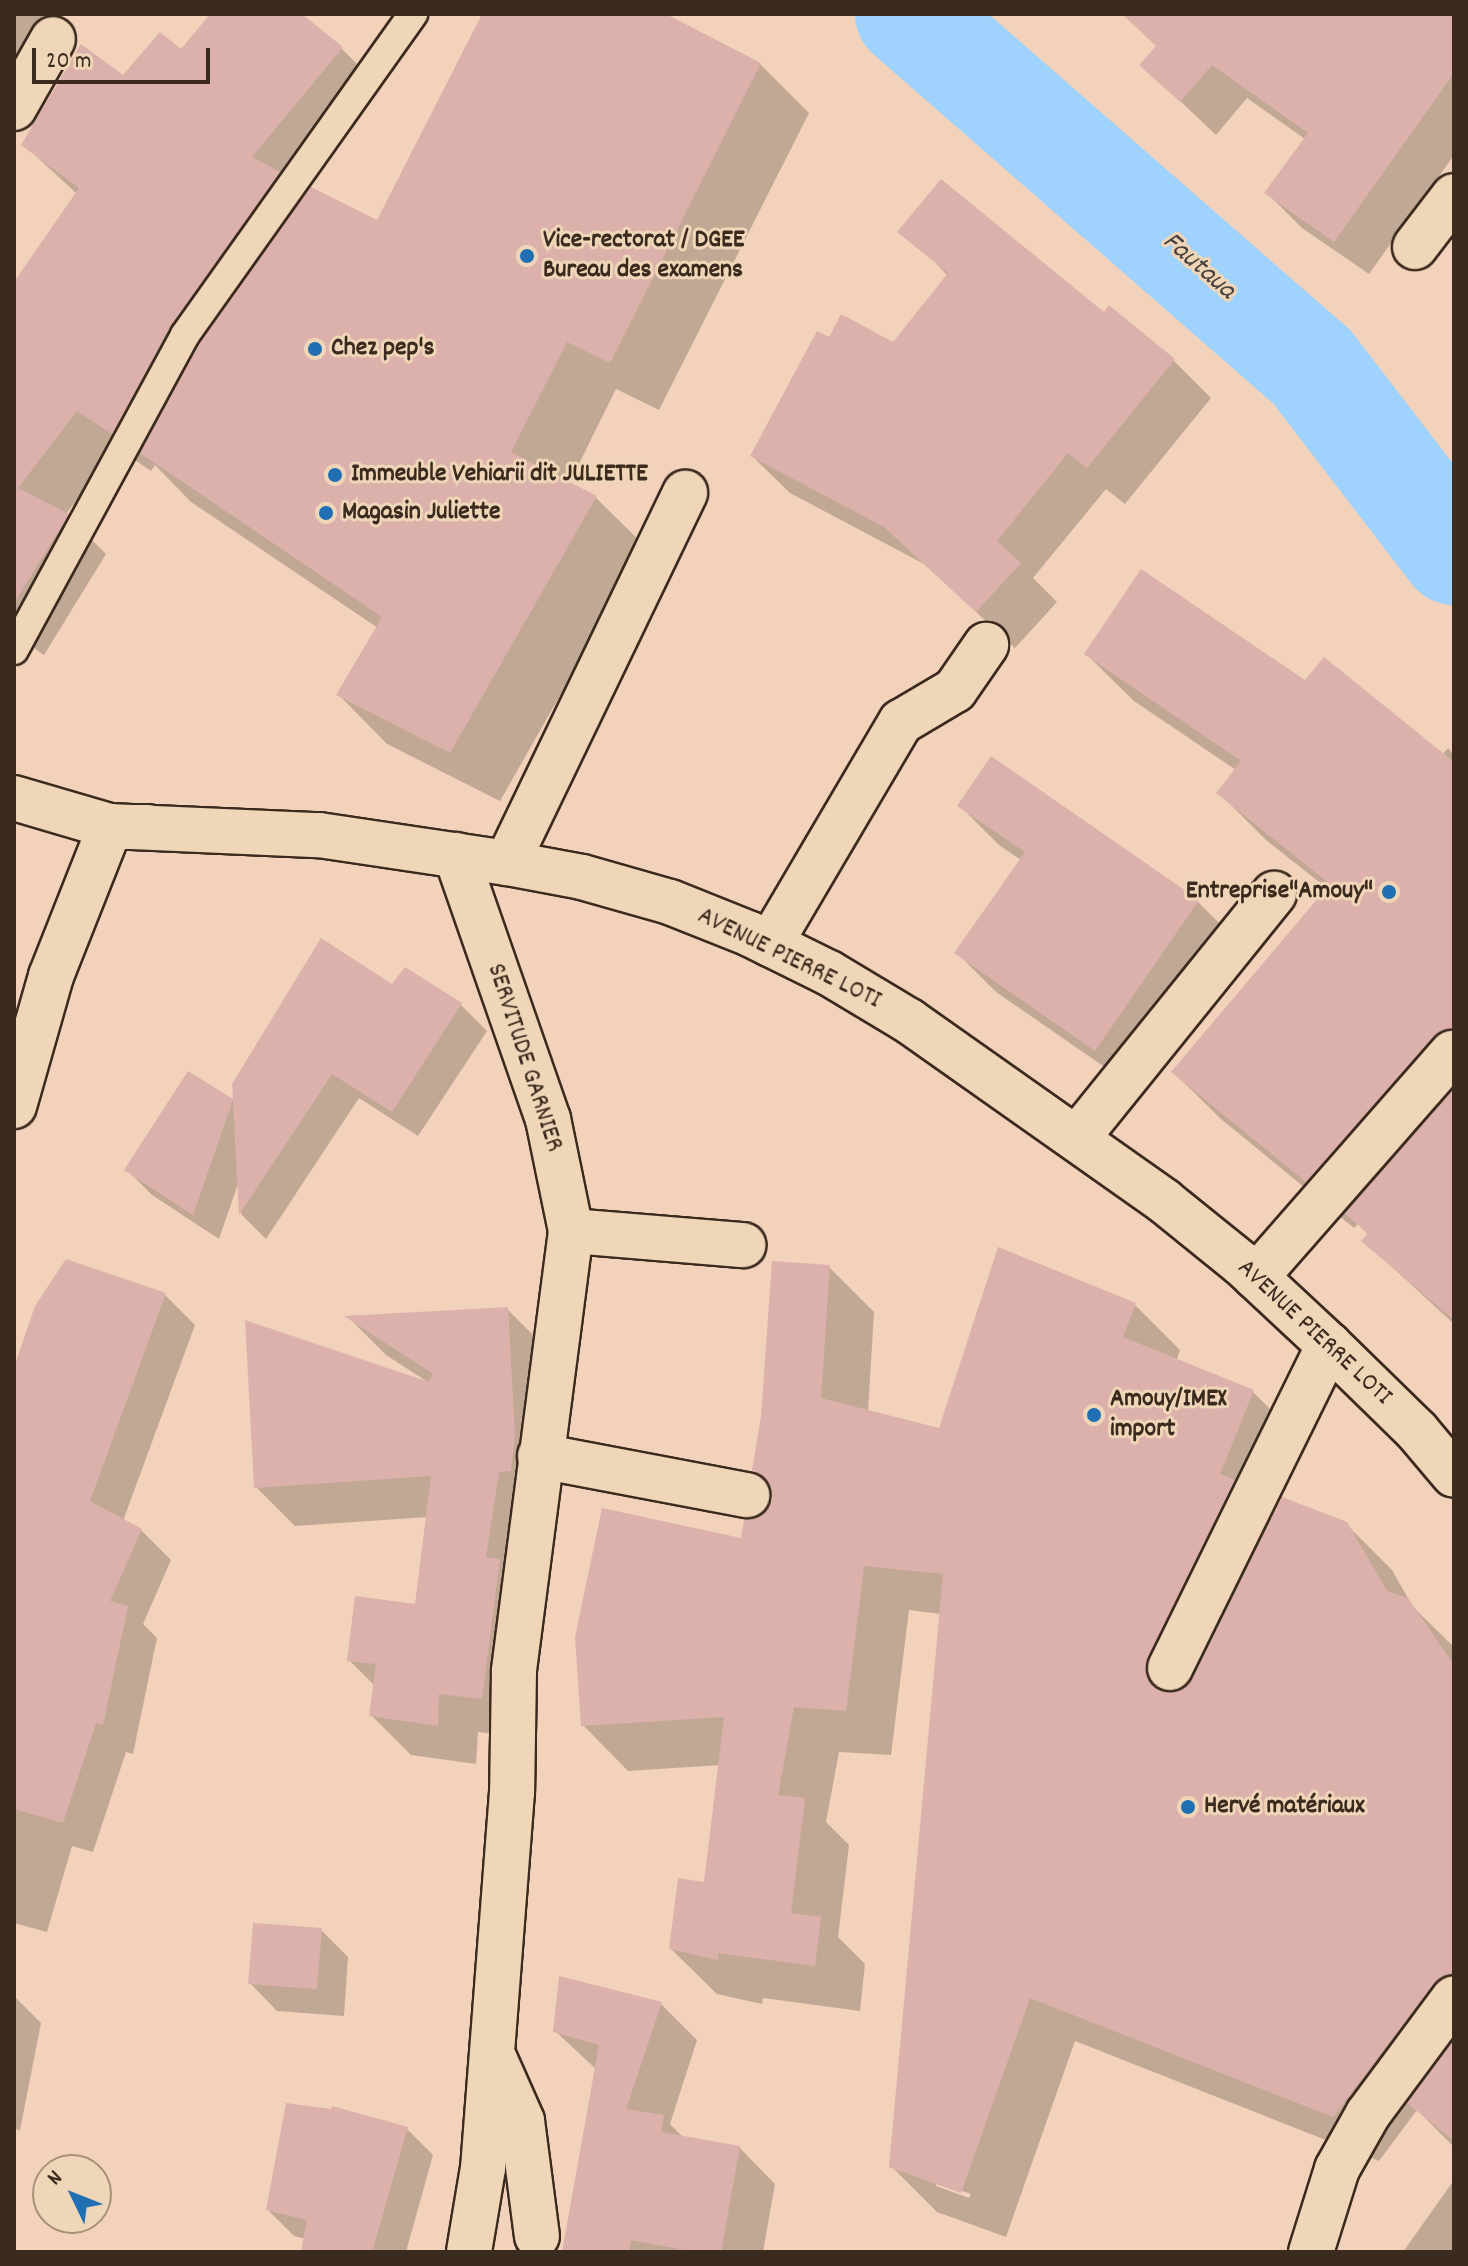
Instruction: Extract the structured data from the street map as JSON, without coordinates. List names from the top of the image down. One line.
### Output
{"streets":{"street":["AVENUE PIERRE LOTI","SERVITUDE GARNIER"]},"crossings":[["AVENUE PIERRE LOTI","SERVITUDE GARNIER"]],"water":["Fautaua"],"places":["Vice-rectorat / DGEE Bureau des examens","Chez pep's","Immeuble Vehiarii dit JULIETTE","Magasin Juliette","Entreprise\"Amouy\"","Amouy/IMEX import","Hervé matériaux"],"scale_bar":"20 m","north":"top left"}
